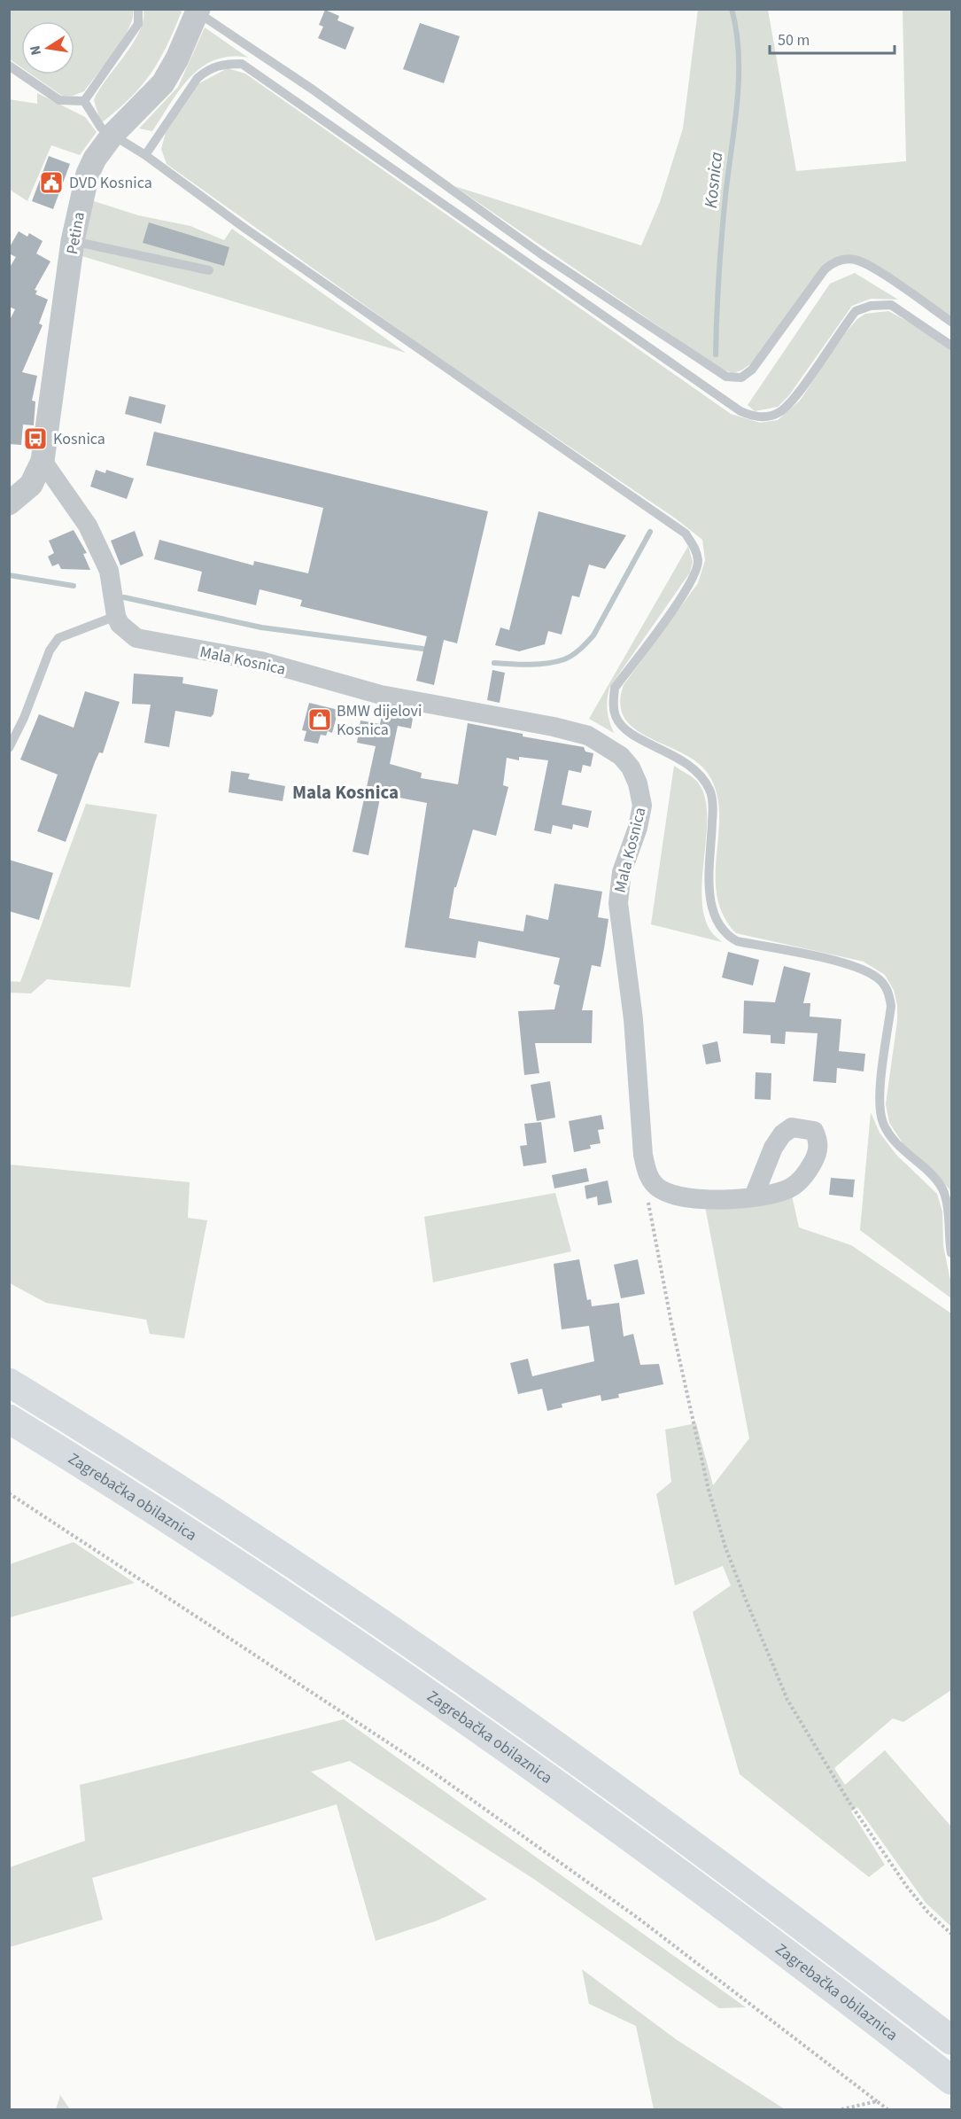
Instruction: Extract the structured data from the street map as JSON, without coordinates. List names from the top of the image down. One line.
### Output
{"streets":{"highway":["Zagrebačka obilaznica"],"street":["Petina","Mala Kosnica"]},"districts":["Mala Kosnica"],"water":["Kosnica"],"places":{"public building":["DVD Kosnica"],"bus stop":["Kosnica"],"shop":["BMW dijelovi Kosnica"]},"scale_bar":"50 m","north":"left"}
